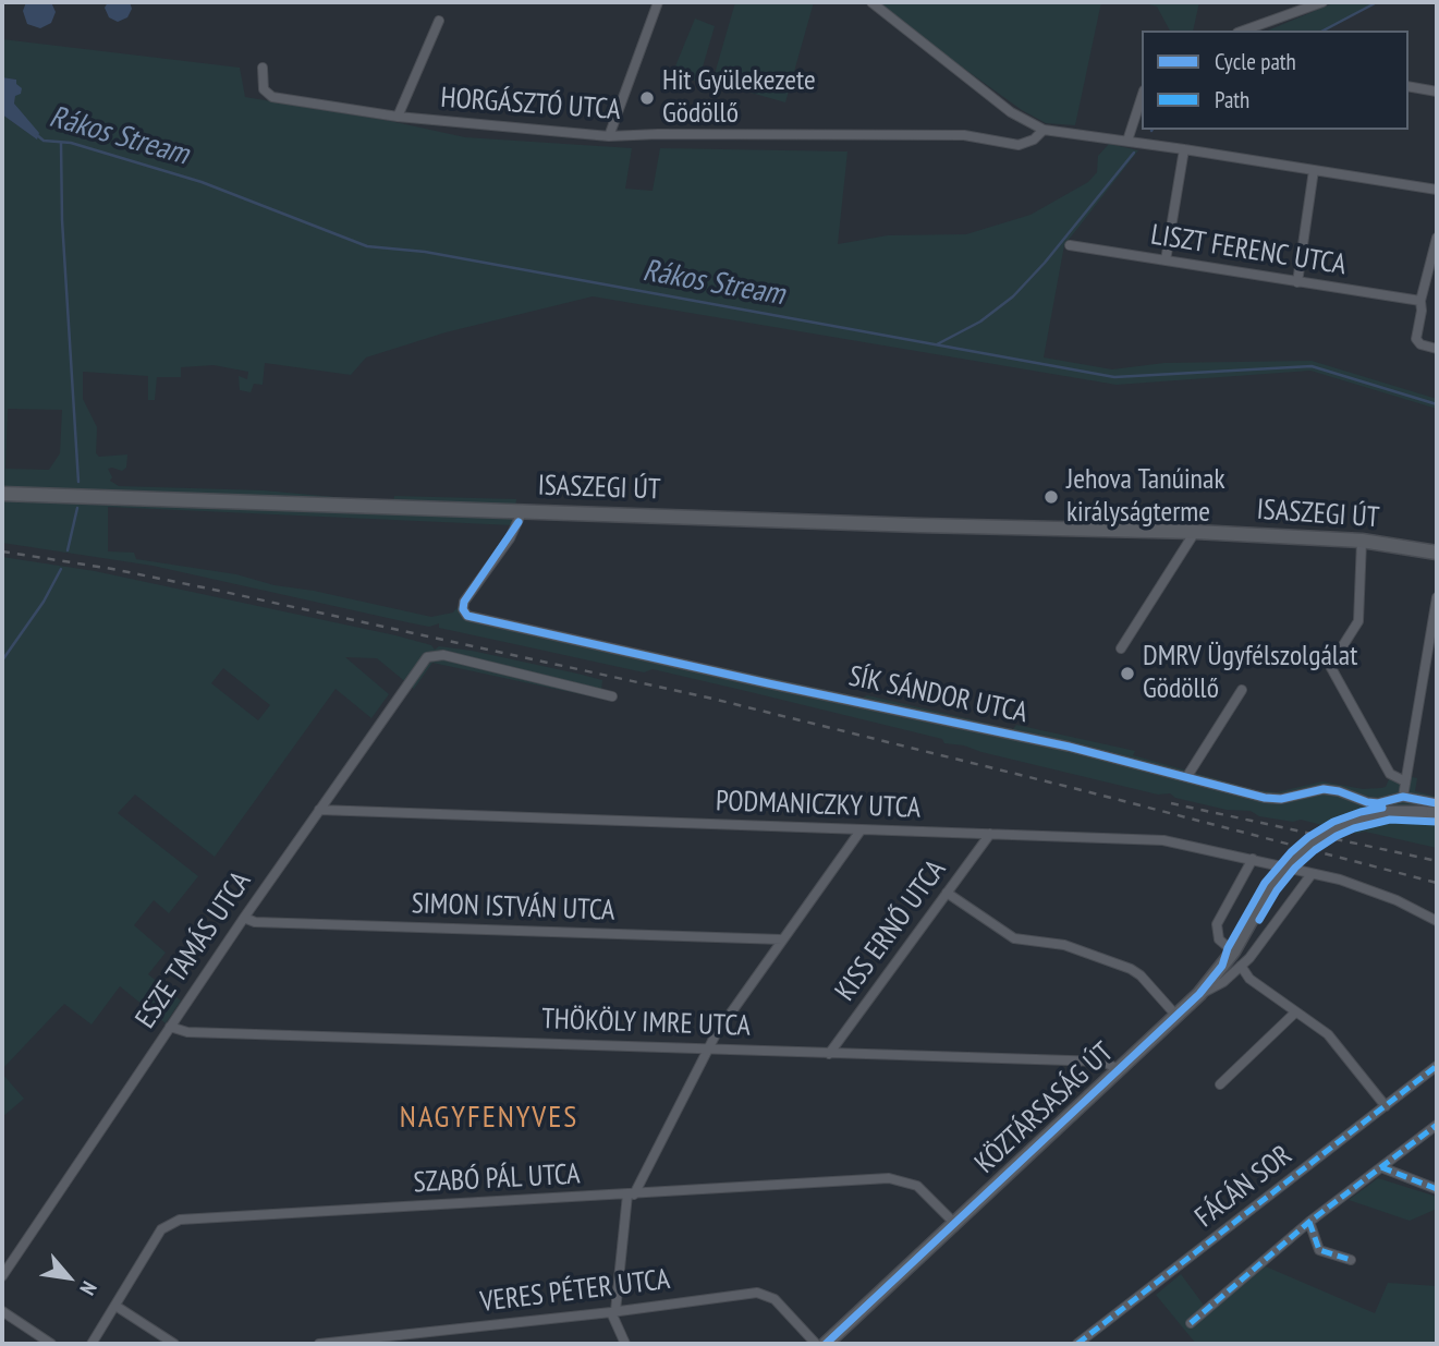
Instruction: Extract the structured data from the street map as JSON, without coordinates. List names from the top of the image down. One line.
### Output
{"streets":{"main road":["ISASZEGI ÚT","KÖZTÁRSASÁG ÚT"],"street":["HORGÁSZTÓ UTCA","LISZT FERENC UTCA","SÍK SÁNDOR UTCA","PODMANICZKY UTCA","SIMON ISTVÁN UTCA","KISS ERNŐ UTCA","ESZE TAMÁS UTCA","THÖKÖLY IMRE UTCA","SZABÓ PÁL UTCA","FÁCÁN SOR","VERES PÉTER UTCA"]},"crossings":[["ISASZEGI ÚT","SÍK SÁNDOR UTCA"],["PODMANICZKY UTCA","KISS ERNŐ UTCA"],["PODMANICZKY UTCA","ESZE TAMÁS UTCA"],["PODMANICZKY UTCA","KÖZTÁRSASÁG ÚT"],["SIMON ISTVÁN UTCA","ESZE TAMÁS UTCA"],["KISS ERNŐ UTCA","THÖKÖLY IMRE UTCA"],["ESZE TAMÁS UTCA","THÖKÖLY IMRE UTCA"],["THÖKÖLY IMRE UTCA","KÖZTÁRSASÁG ÚT"],["KÖZTÁRSASÁG ÚT","SZABÓ PÁL UTCA"]],"districts":["NAGYFENYVES"],"water":["Rákos Stream"],"places":["Hit Gyülekezete Gödöllő","Jehova Tanúinak királyságterme","DMRV Ügyfélszolgálat Gödöllő"],"legend":["Cycle path","Path"],"north":"bottom right"}
